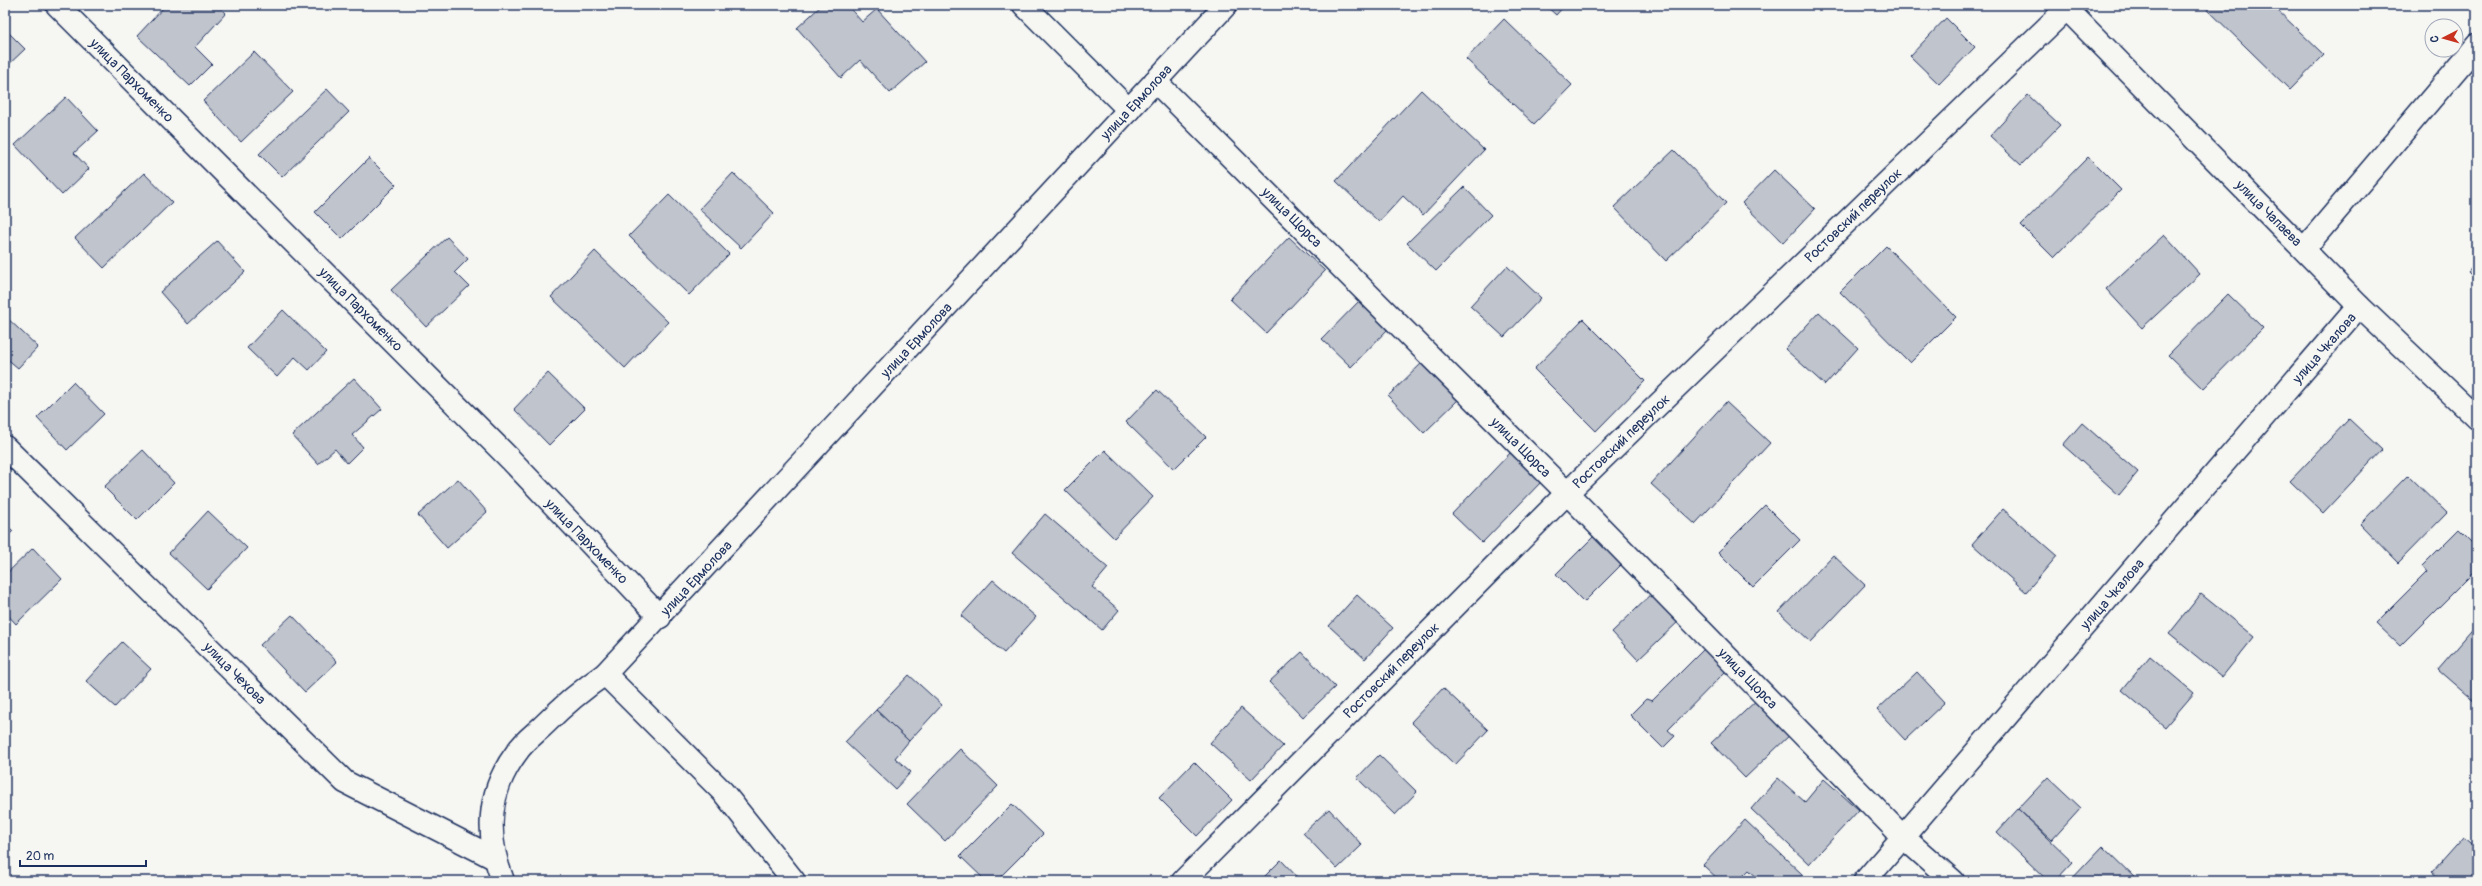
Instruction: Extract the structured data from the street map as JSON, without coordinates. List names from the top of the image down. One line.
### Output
{"streets":{"street":["улица Пархоменко","улица Ермолова","улица Чапаева","Ростовский переулок","улица Щорса","улица Чкалова","улица Чехова"]},"crossings":[["улица Пархоменко","улица Ермолова"],["улица Ермолова","улица Щорса"],["улица Ермолова","улица Чехова"],["улица Чапаева","Ростовский переулок"],["улица Чапаева","улица Чкалова"],["Ростовский переулок","улица Щорса"],["улица Щорса","улица Чкалова"]],"scale_bar":"20 m","north":"left"}
